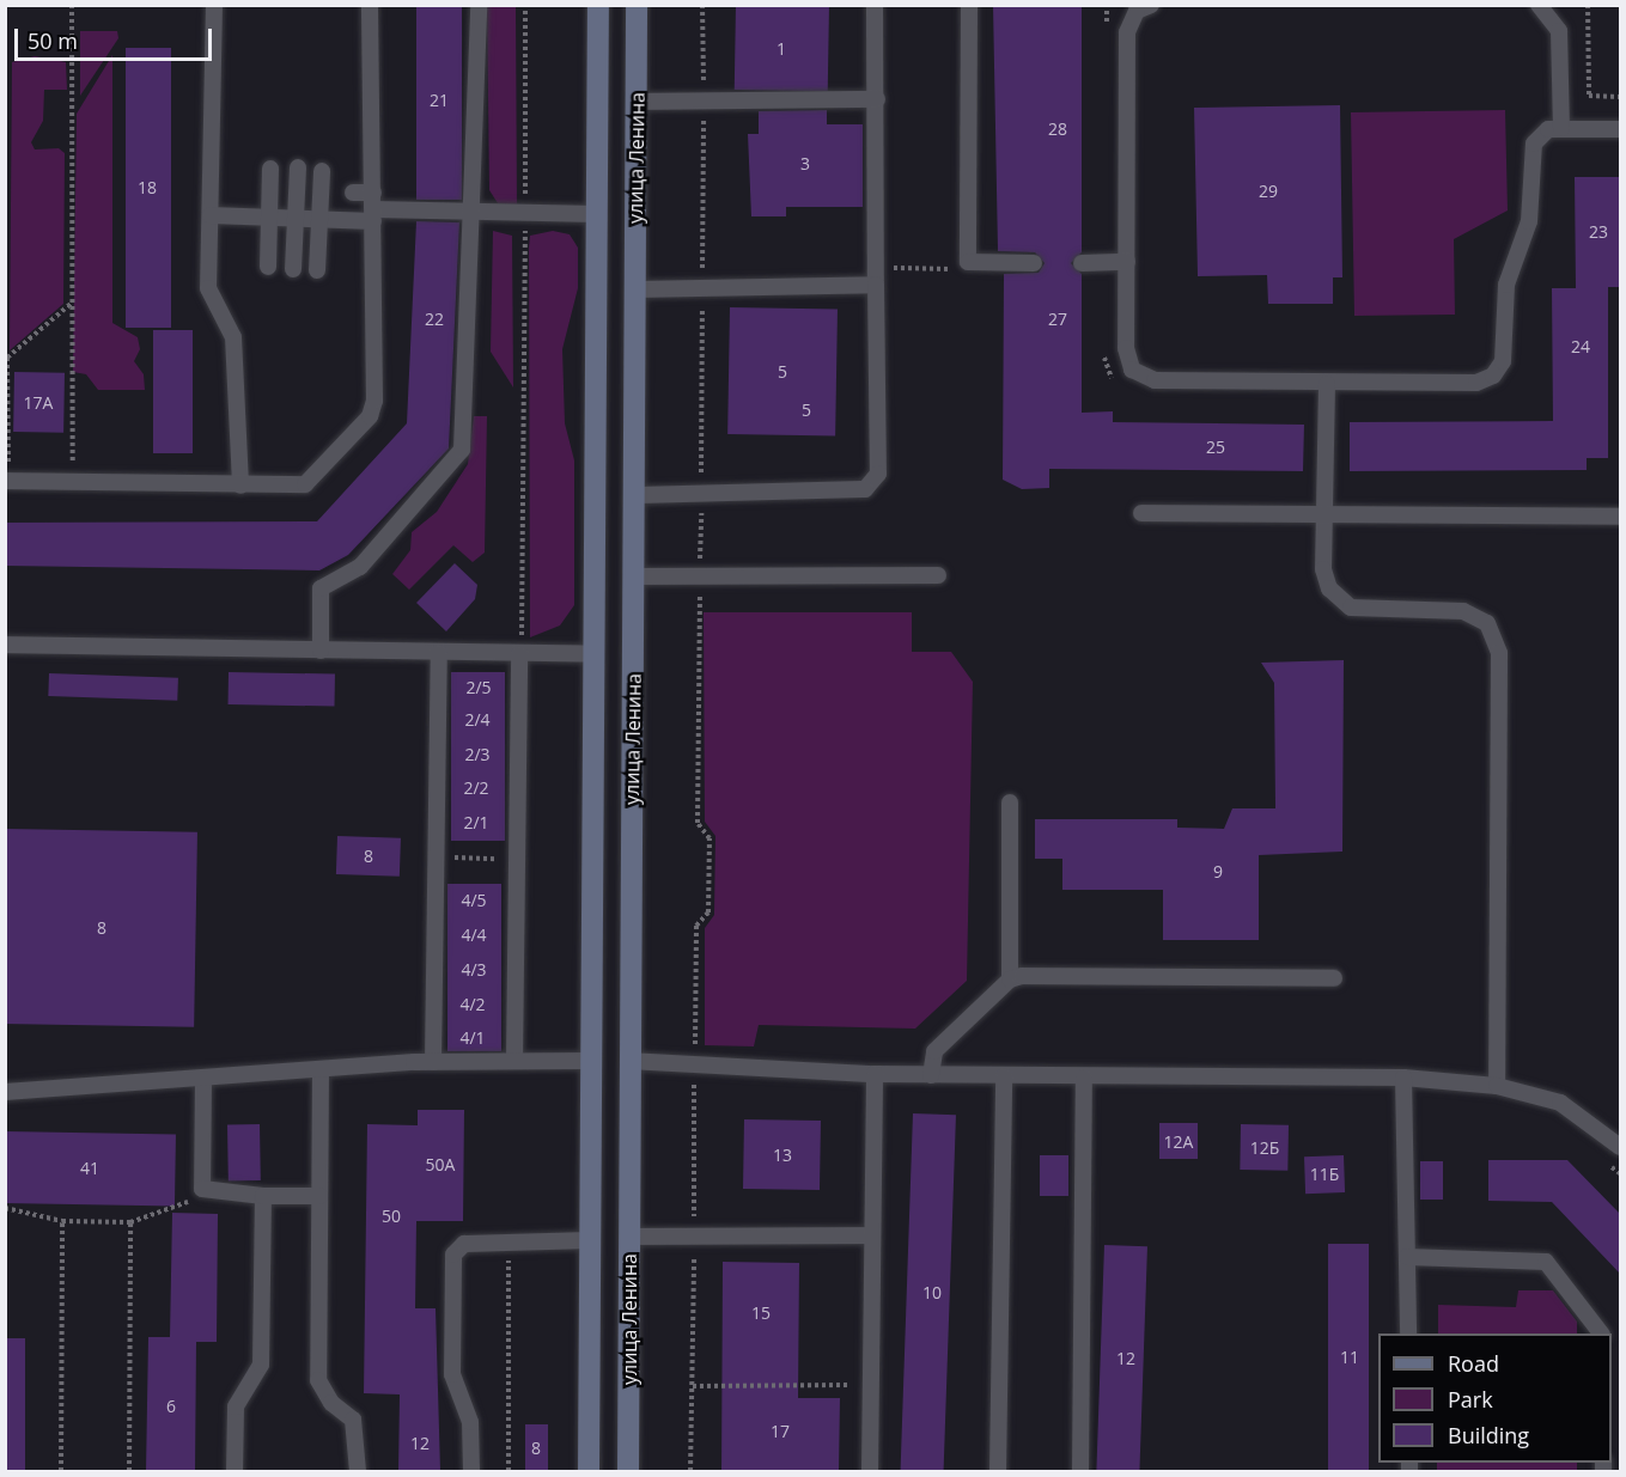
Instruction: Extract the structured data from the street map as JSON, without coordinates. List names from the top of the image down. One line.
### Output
{"streets":{"main road":["улица Ленина"]},"house_numbers":["1","21","28","3","18","29","23","22","27","24","5","17А","5","25","2/5","2/4","2/3","2/2","2/1","8","9","4/5","8","4/4","4/3","4/2","4/1","12А","12Б","13","50А","41","11Б","50","10","15","11","12","6","17","12","8"],"legend":["Road","Park","Building"],"scale_bar":"50 m"}
